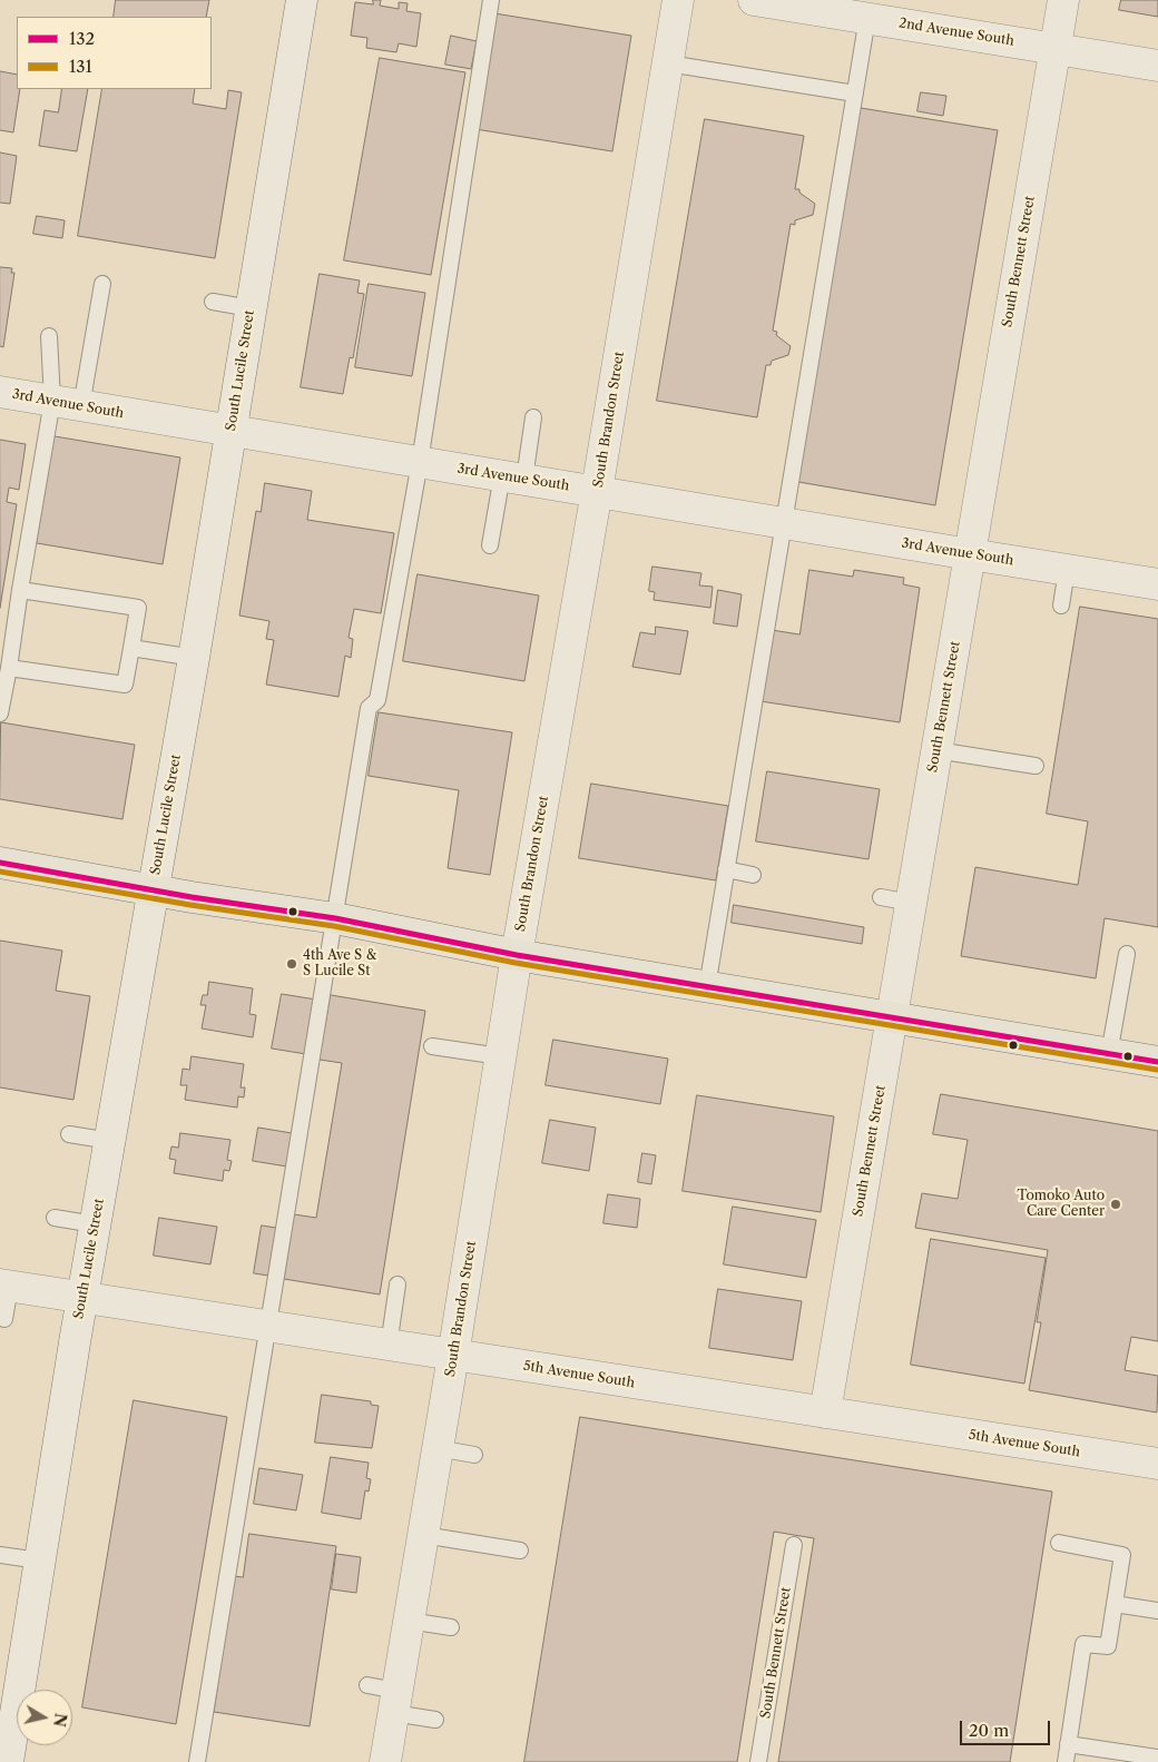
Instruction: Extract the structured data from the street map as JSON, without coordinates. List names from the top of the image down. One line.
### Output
{"streets":{"street":["2nd Avenue South","South Bennett Street","South Lucile Street","3rd Avenue South","South Brandon Street","5th Avenue South"]},"crossings":[["2nd Avenue South","South Bennett Street"],["South Bennett Street","3rd Avenue South"],["South Bennett Street","5th Avenue South"],["South Lucile Street","3rd Avenue South"],["South Lucile Street","5th Avenue South"],["3rd Avenue South","South Brandon Street"],["South Brandon Street","5th Avenue South"]],"places":["4th Ave S & S Lucile St","Tomoko Auto Care Center"],"lines":["transit line 132","transit line 131"],"legend":["132","131"],"scale_bar":"20 m","north":"right"}
